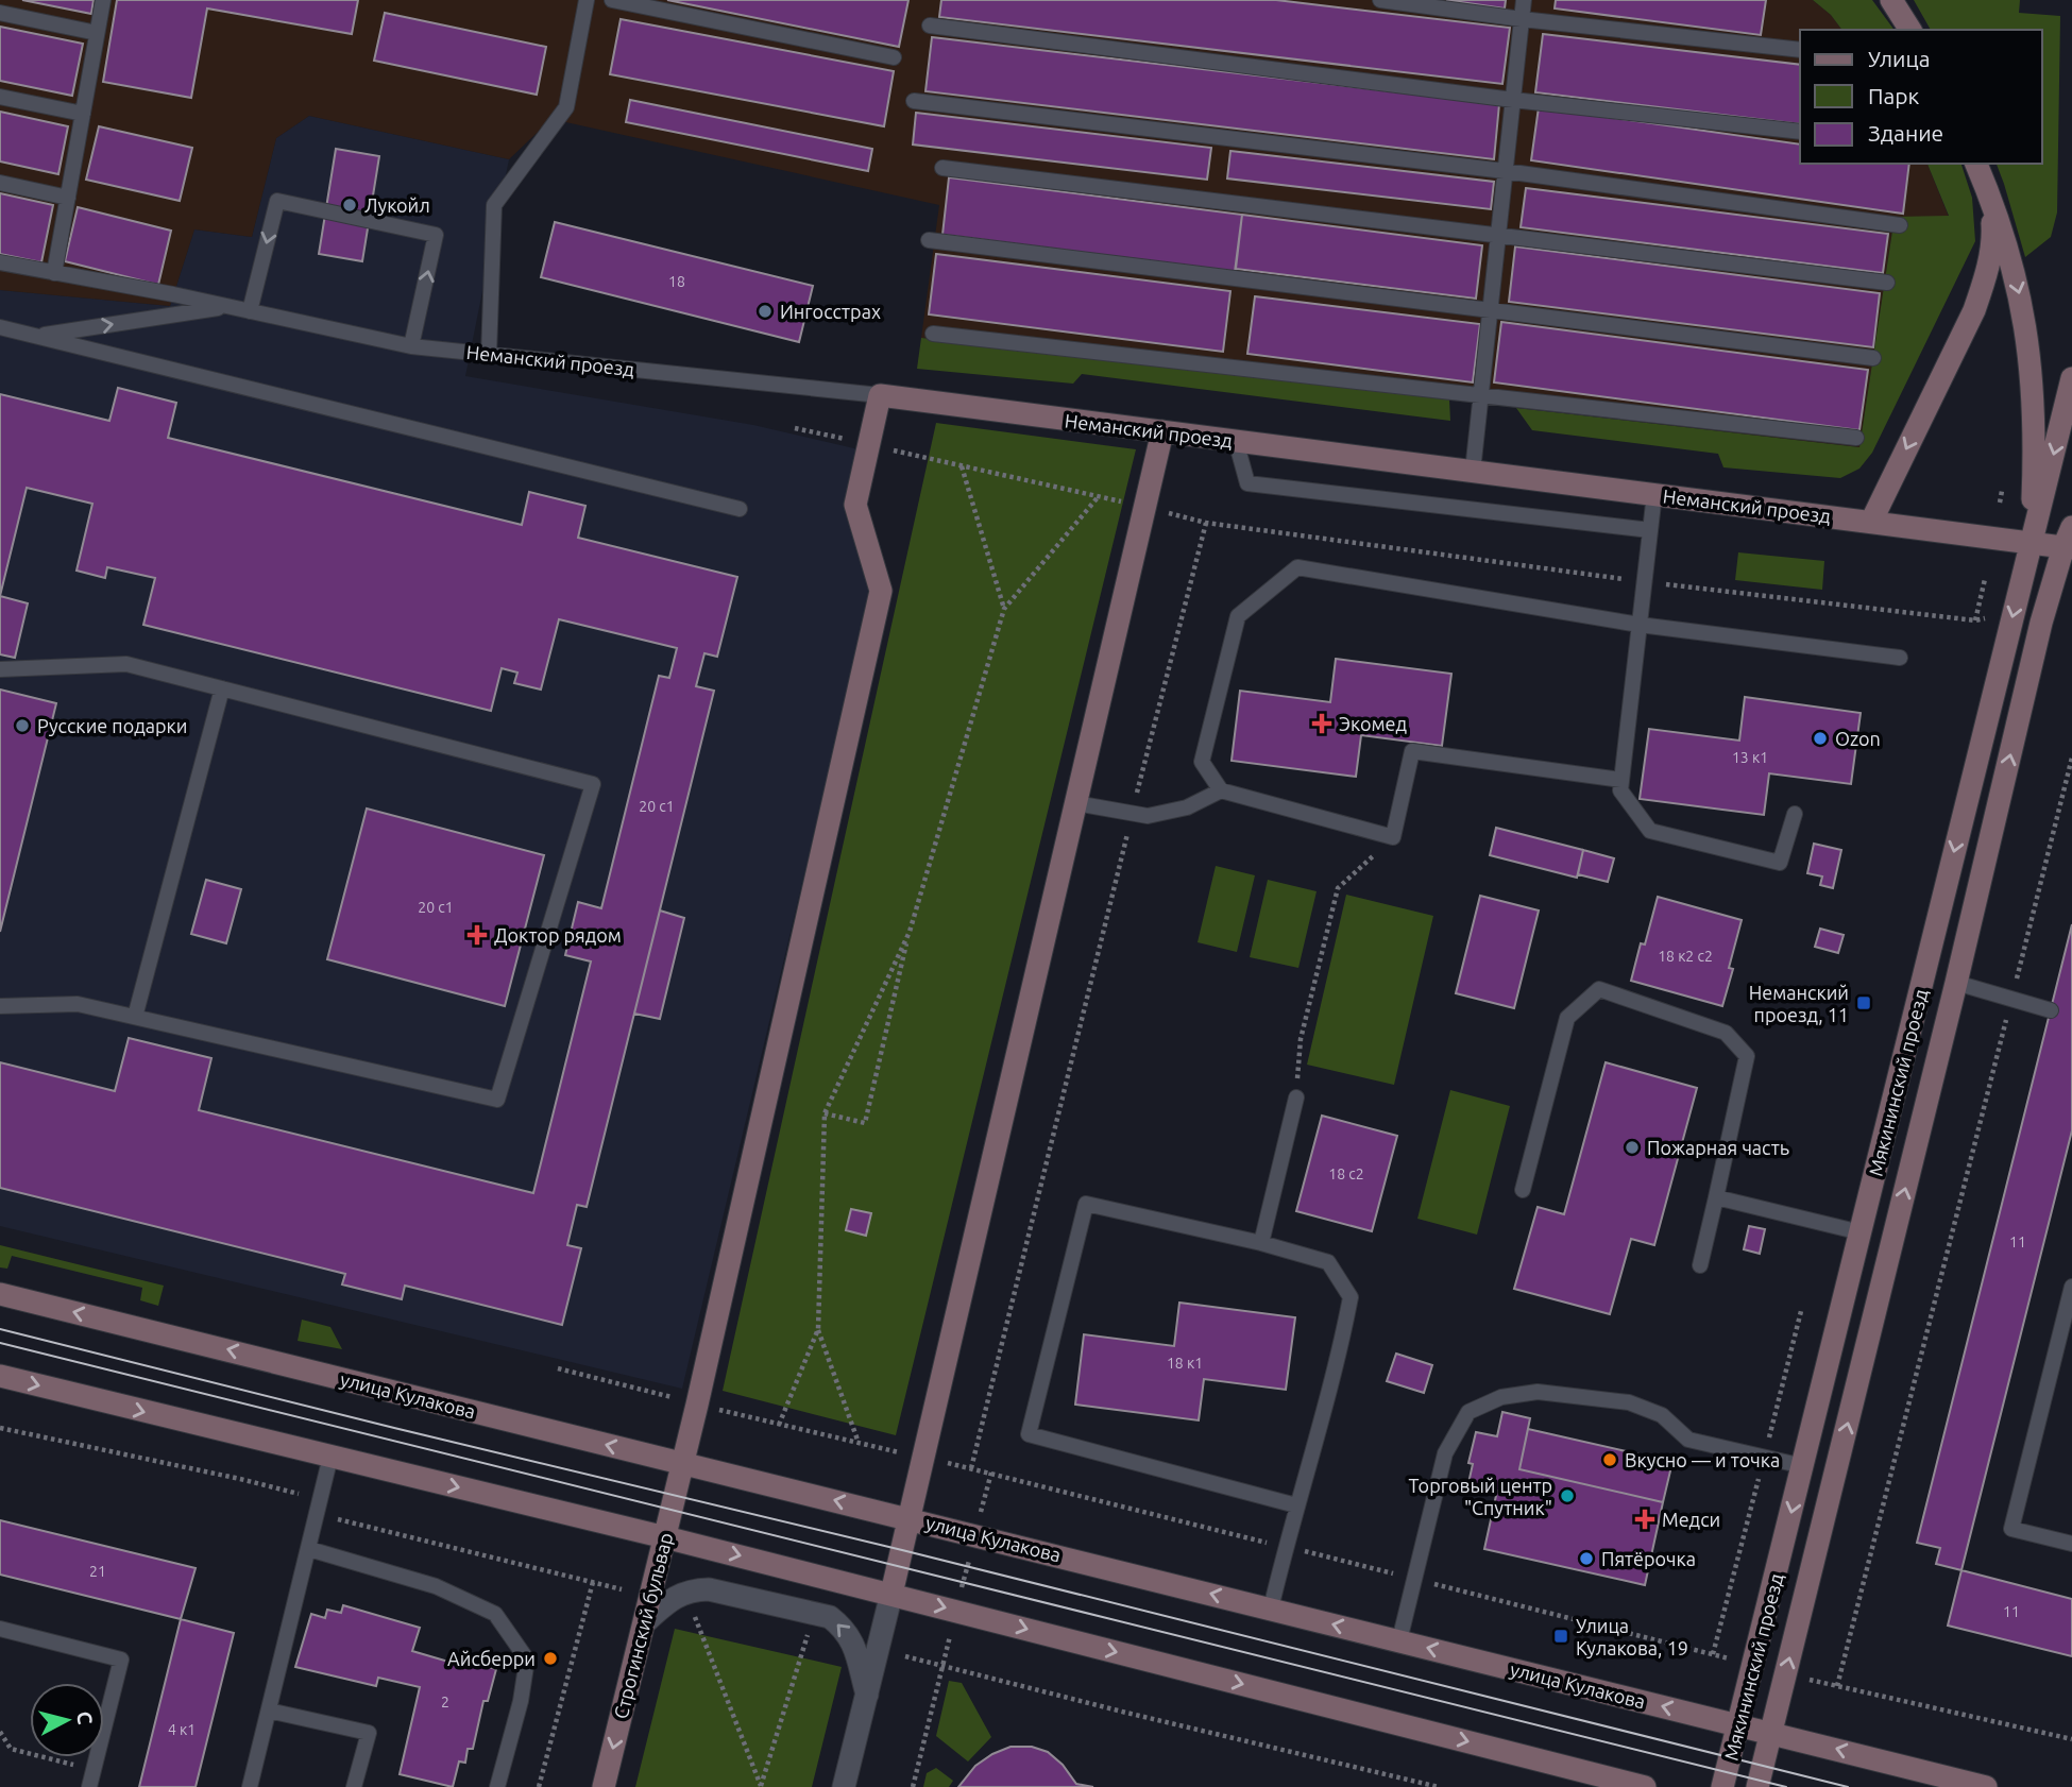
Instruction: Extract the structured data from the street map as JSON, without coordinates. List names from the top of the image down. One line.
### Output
{"streets":{"main road":["Неманский проезд","Мякининский проезд","улица Кулакова","Строгинский бульвар"]},"crossings":[["Неманский проезд","Мякининский проезд"],["Неманский проезд","Строгинский бульвар"],["Мякининский проезд","улица Кулакова"],["улица Кулакова","Строгинский бульвар"]],"places":{"other":["Лукойл","Ингосстрах","Русские подарки","Ozon","Пожарная часть","Вкусно — и точка","Торговый центр \"Спутник\"","Пятёрочка","Айсберри"],"health":["Экомед","Доктор рядом","Медси"],"transit":["Неманский проезд, 11","Улица Кулакова, 19"]},"house_numbers":["18","13 к1","20 с1","20 с1","18 к2 с2","18 с2","11","18 к1","21","11","2","4 к1"],"legend":["Улица","Парк","Здание"],"north":"right"}
